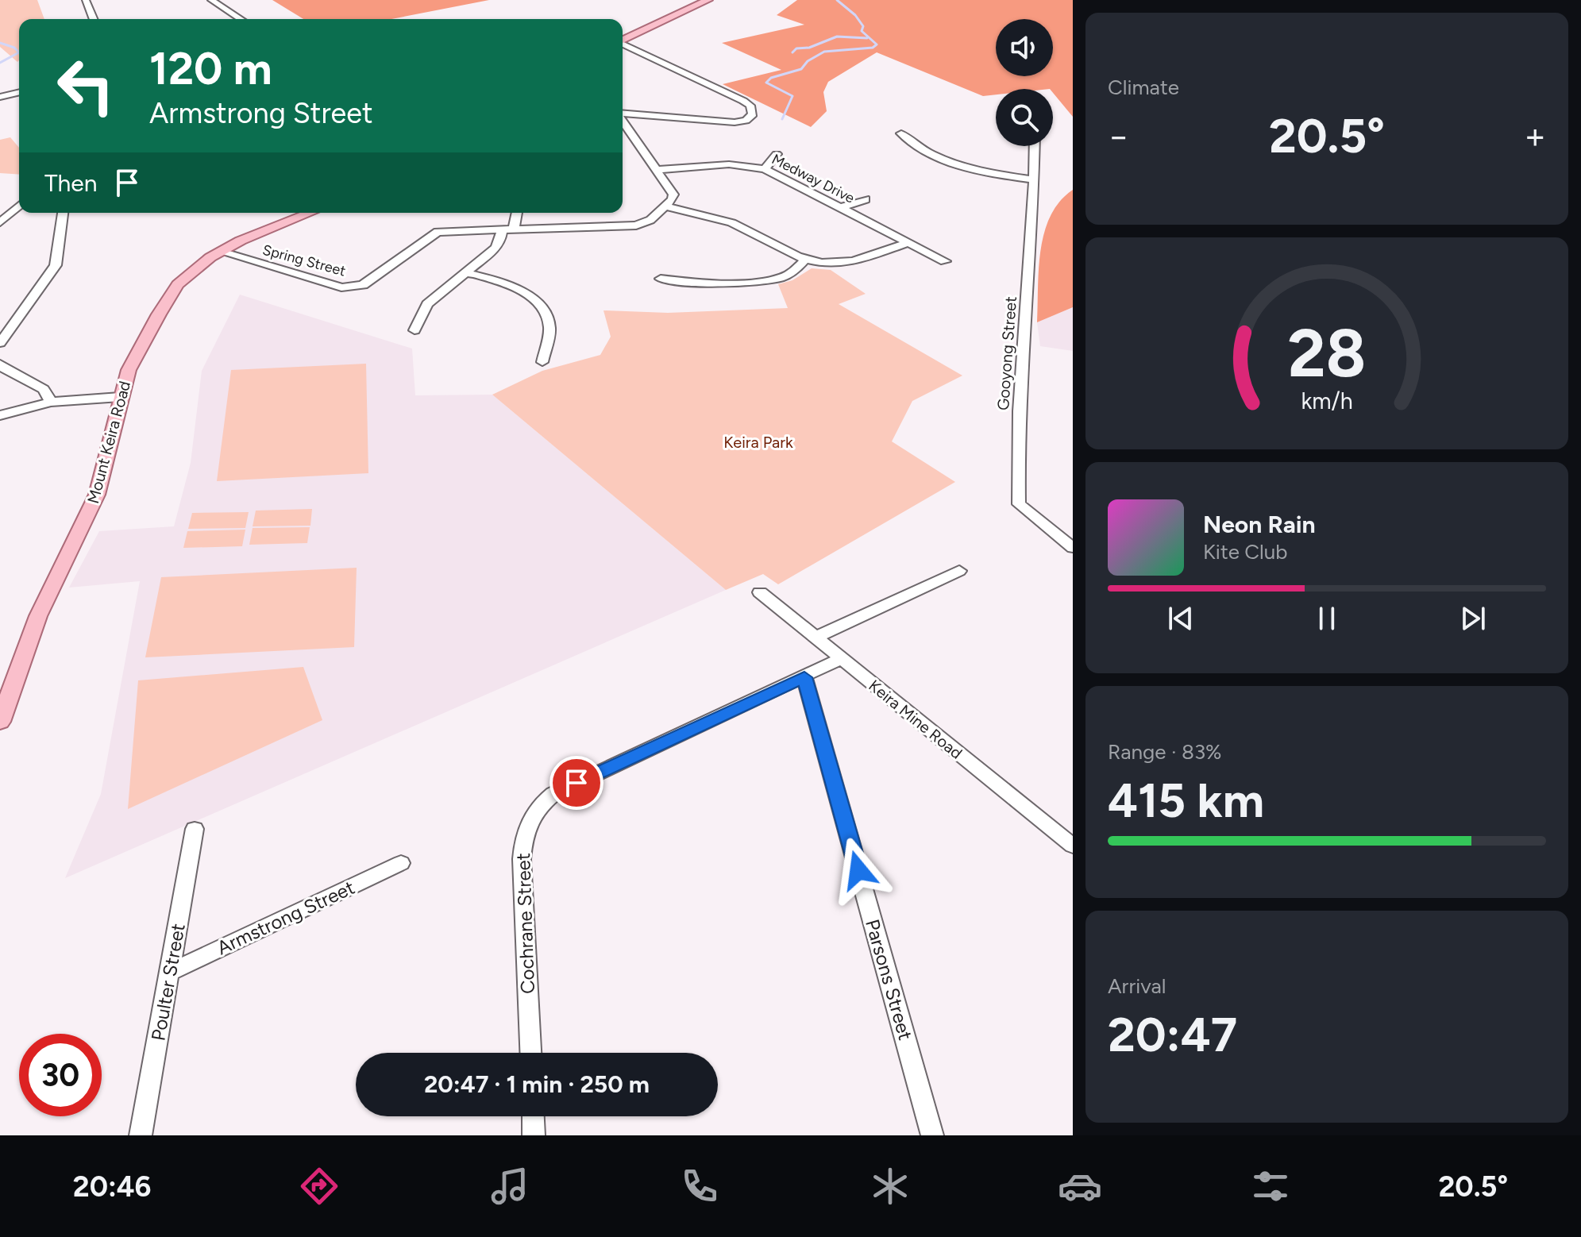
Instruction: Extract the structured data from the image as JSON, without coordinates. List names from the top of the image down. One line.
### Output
{"streets":{"main road":["Mount Keira Road"],"street":["Medway Drive","Spring Street","Gooyong Street","Keira Mine Road","Armstrong Street","Cochrane Street","Parsons Street","Poulter Street"]},"crossings":[["Spring Street","Mount Keira Road"],["Armstrong Street","Poulter Street"],["Cochrane Street","Parsons Street"]],"parks":["Keira Park"],"page":{"tile":["Climate",["Range · 83%","415 km"],["Arrival","20:47"]],"turn":["120 m","Armstrong Street"],"heat":["−","20.5°","+"],"then":"Then","song":["Neon Rain","Kite Club"],"limit":"30","trip":"20:47 · 1 min · 250 m","tabs":["20:46","20.5°"],"gauge":["28","km/h"]}}
